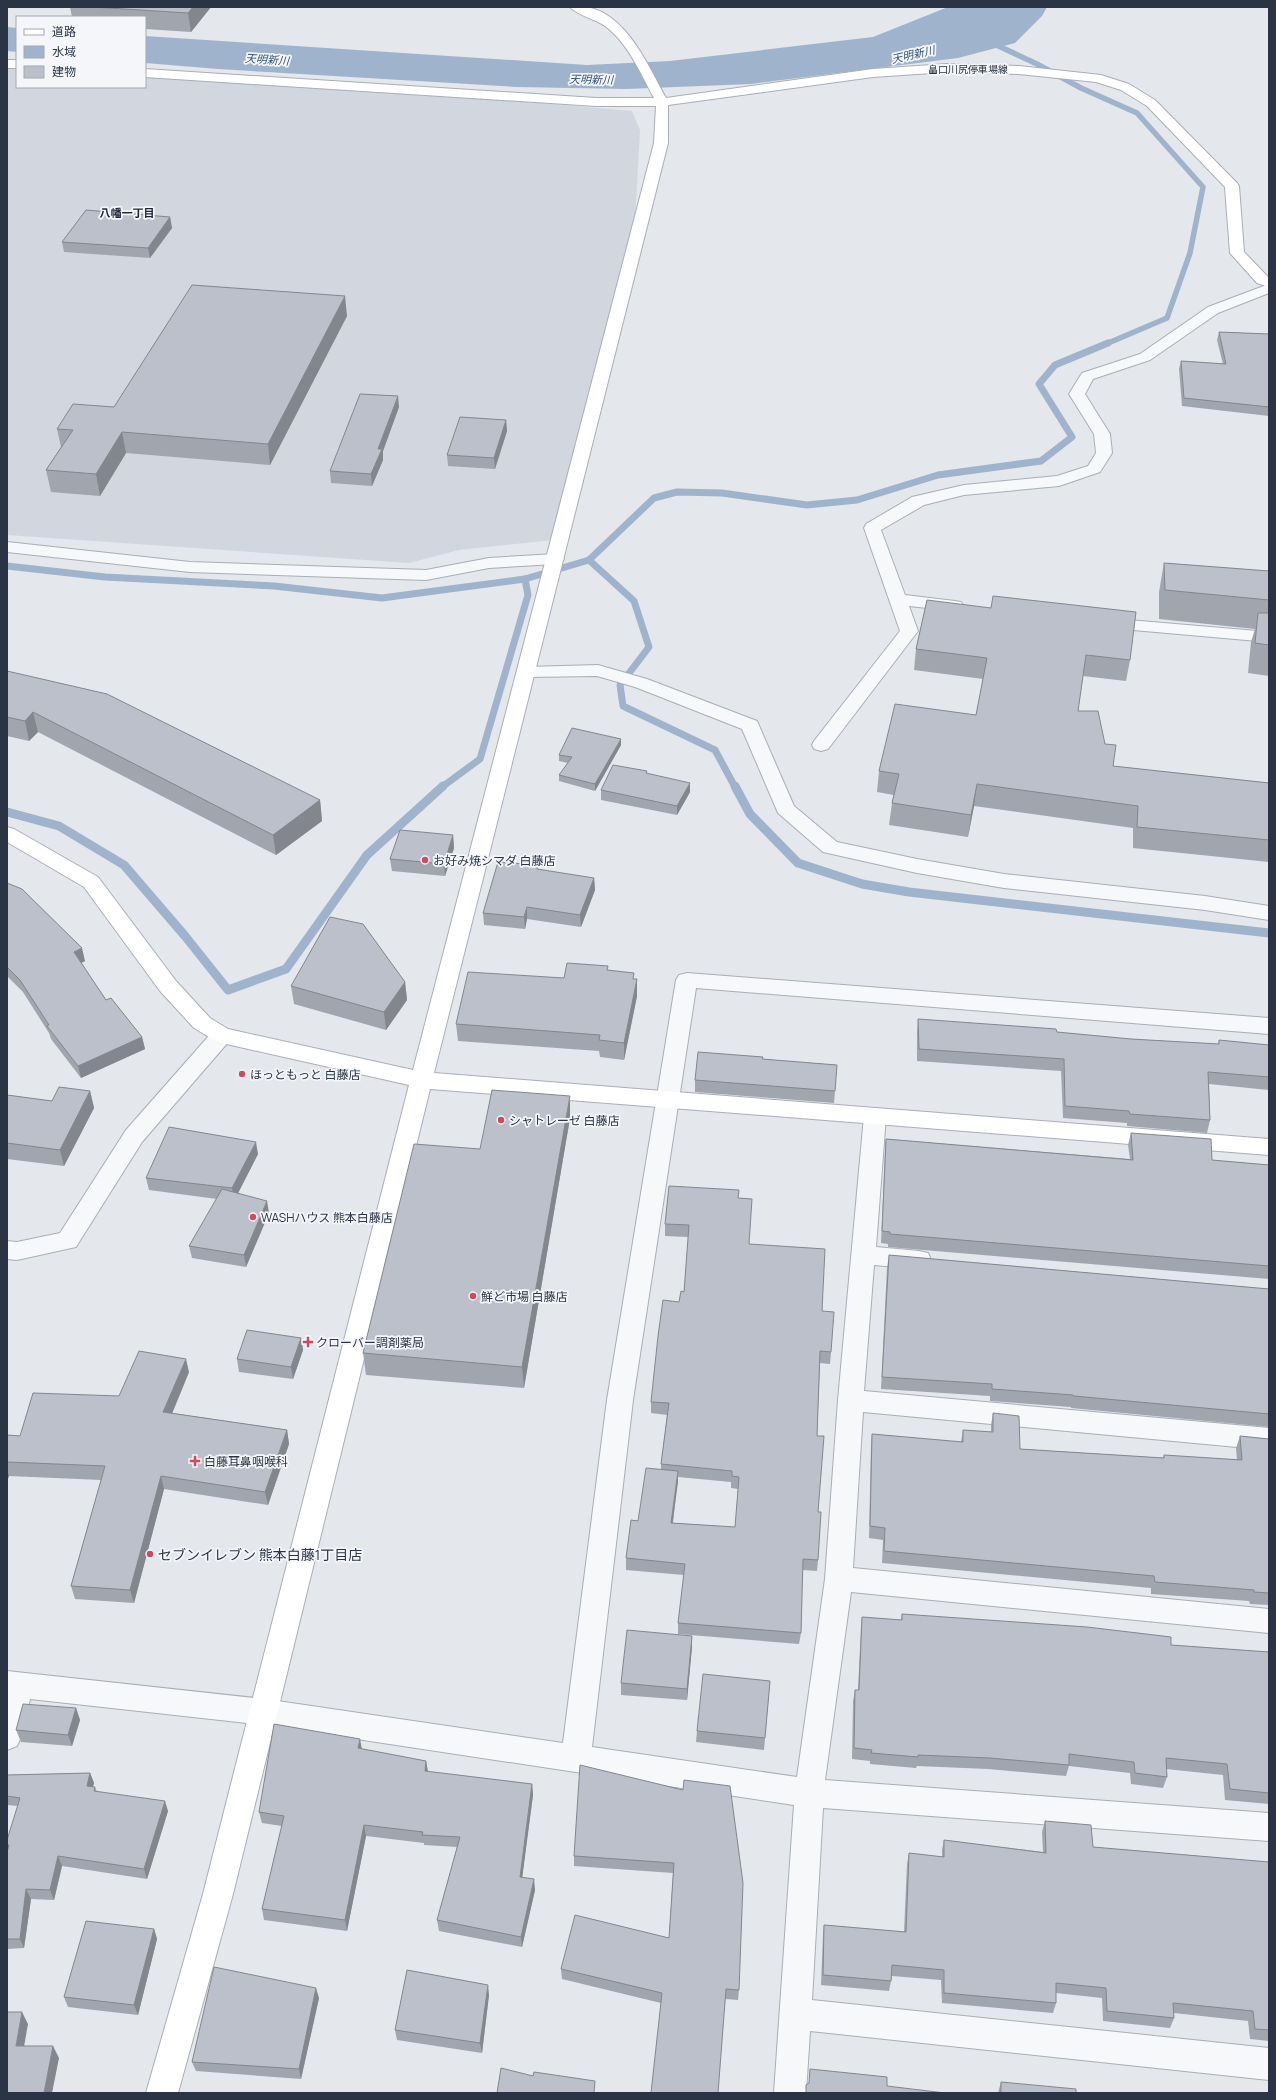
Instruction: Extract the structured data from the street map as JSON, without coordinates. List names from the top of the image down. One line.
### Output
{"streets":{"street":["畠口川尻停車場線"]},"districts":["八幡一丁目"],"water":["天明新川"],"places":{"other":["お好み焼シマダ 白藤店","ほっともっと 白藤店","シャトレーゼ 白藤店","WASHハウス 熊本白藤店","鮮ど市場 白藤店","セブンイレブン 熊本白藤1丁目店"],"health":["クローバー調剤薬局","白藤耳鼻咽喉科"]},"legend":["道路","水域","建物"]}
